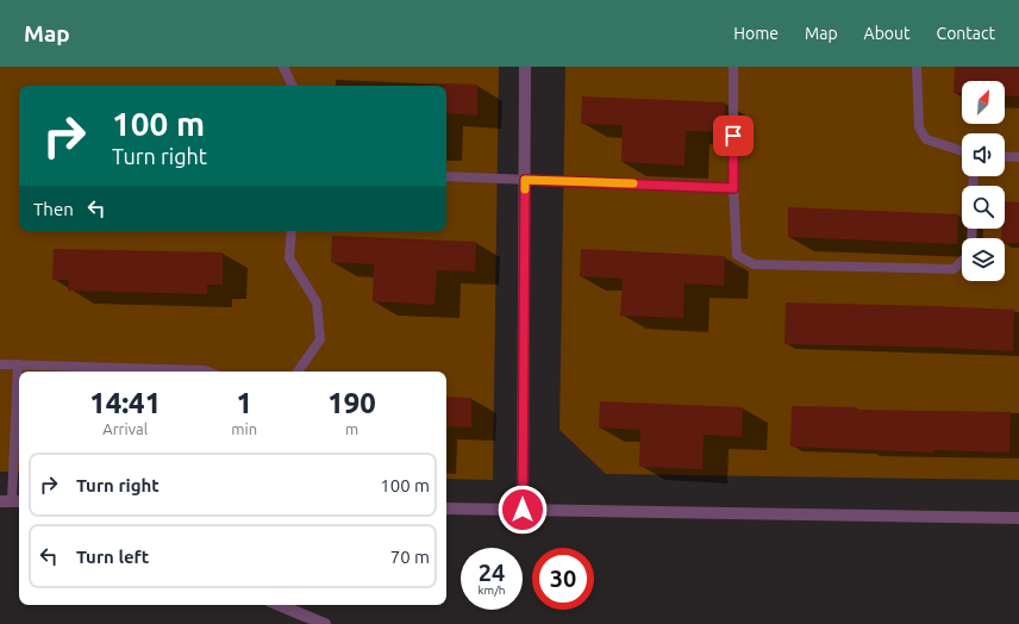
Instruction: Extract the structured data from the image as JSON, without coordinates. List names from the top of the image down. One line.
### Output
{"north":"top right","page":{"header":"Map","nav":["Home","Map","About","Contact"],"turn":["100 m","Turn right"],"then":"Then","eta":["14:41","Arrival","1","min","190","m"],"list":[{"name":"Turn right","value":"100 m"},{"name":"Turn left","value":"70 m"}],"speed":"24 km/h","limit":"30"}}
